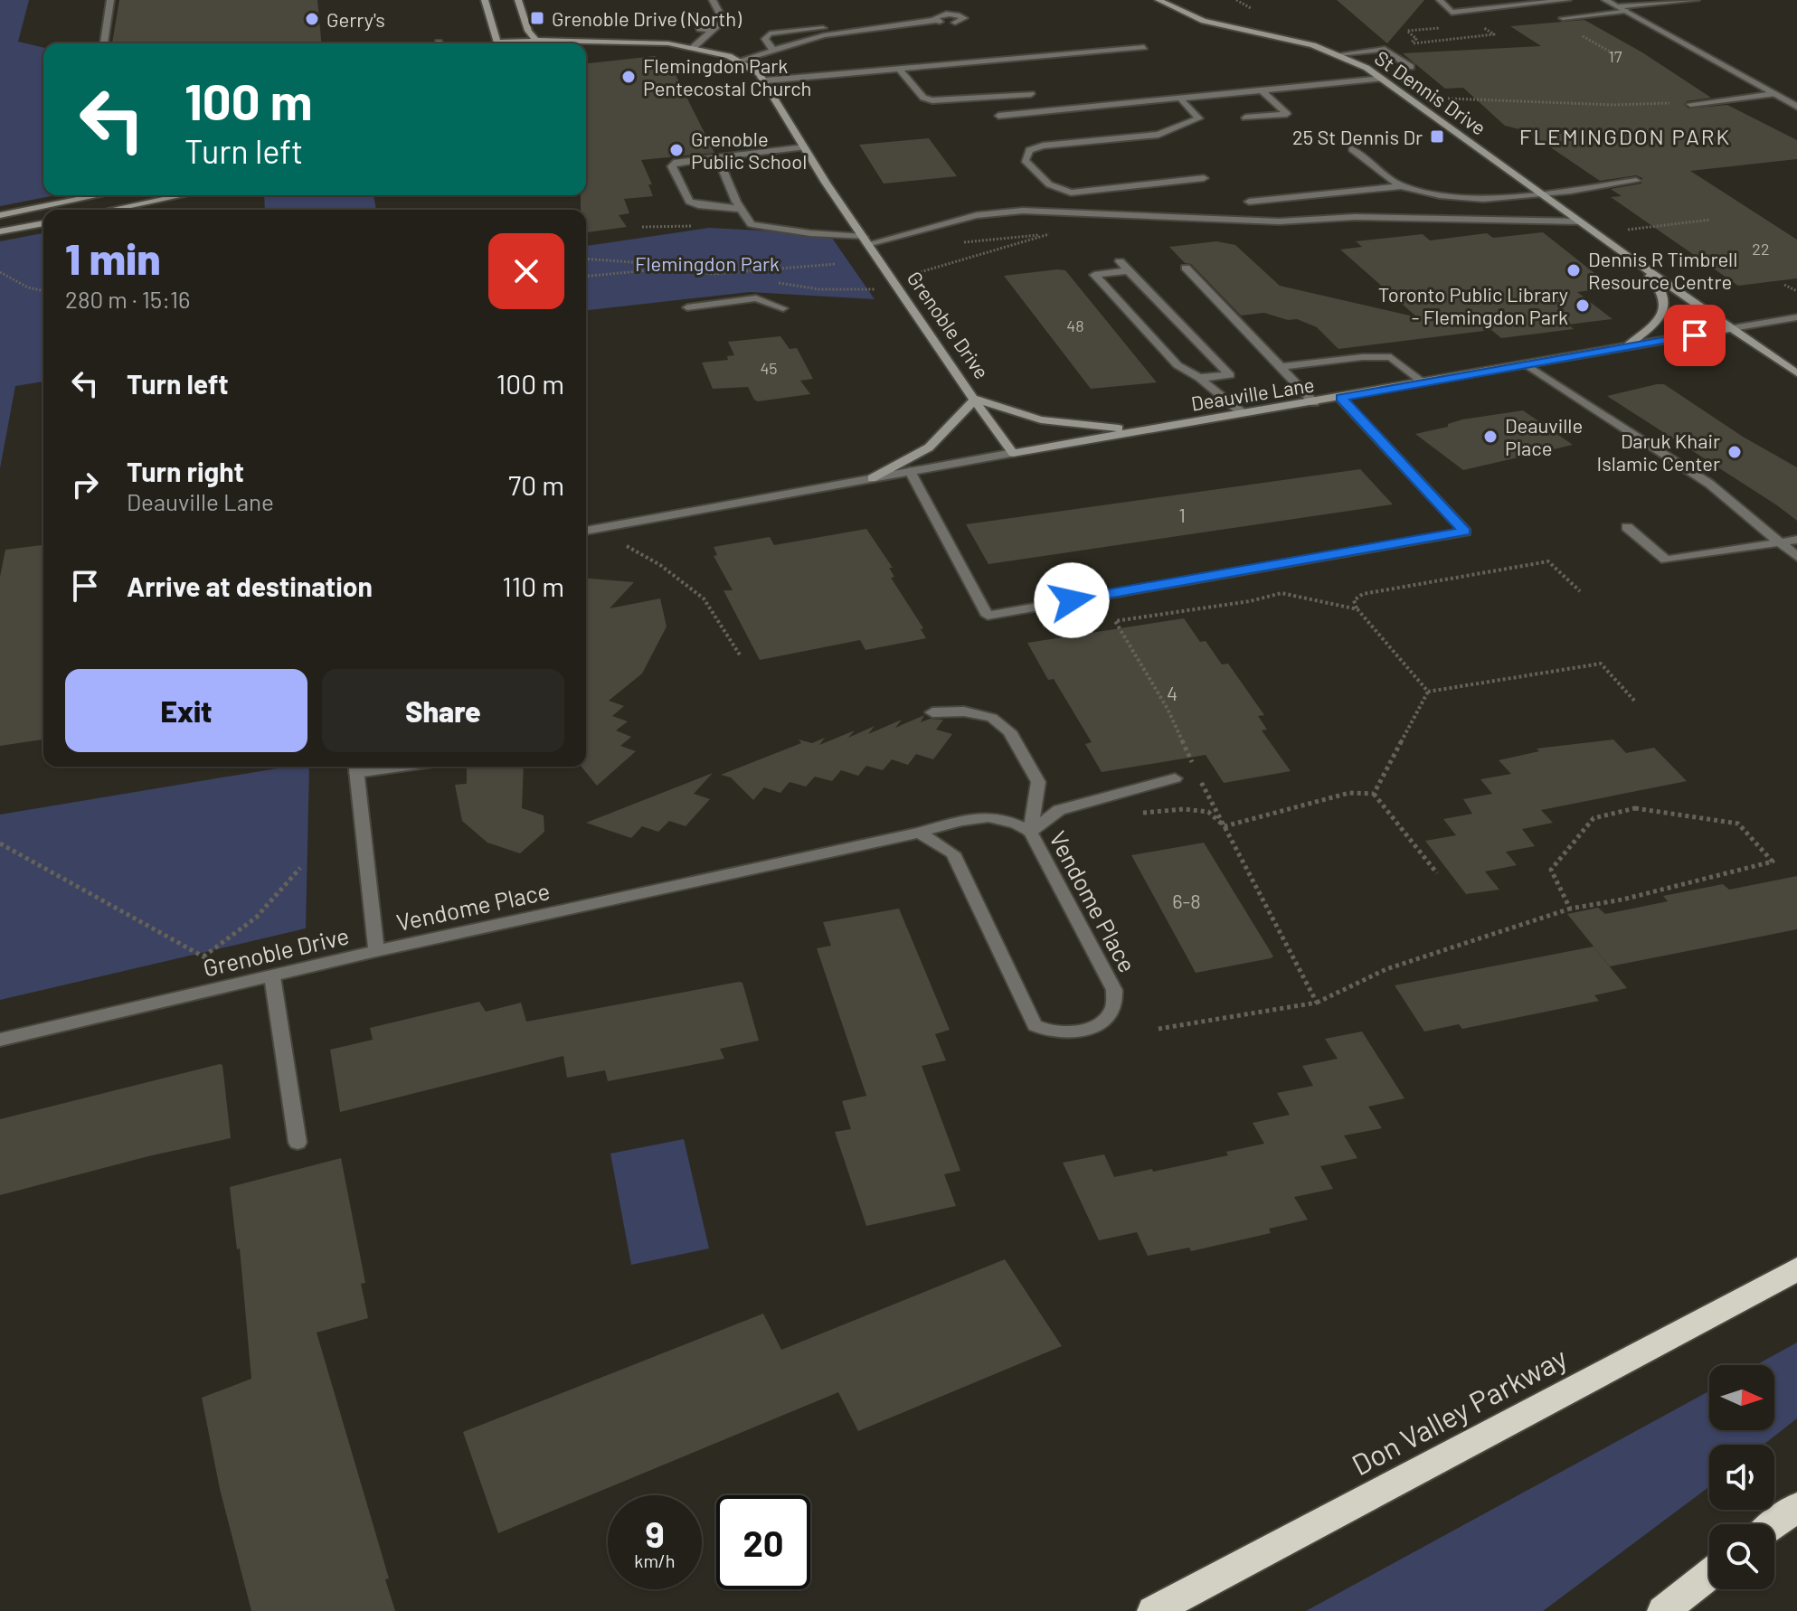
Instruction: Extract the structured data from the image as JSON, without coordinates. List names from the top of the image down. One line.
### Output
{"streets":{"highway":["Don Valley Parkway"],"street":["St Dennis Drive","Grenoble Drive","Deauville Lane","Vendome Place"]},"crossings":[["St Dennis Drive","Deauville Lane"],["Grenoble Drive","Deauville Lane"],["Grenoble Drive","Vendome Place"]],"districts":["FLEMINGDON PARK"],"parks":["Flemingdon Park"],"places":{"transit":["Grenoble Drive (North)","25 St Dennis Dr"],"other":["Gerry's","Flemingdon Park Pentecostal Church","Grenoble Public School","Dennis R Timbrell Resource Centre","Toronto Public Library - Flemingdon Park","Deauville Place","Daruk Khair Islamic Center"]},"house_numbers":["17","22","48","45","1","4","6-8"],"north":"right","page":{"turn":["100 m","Turn left"],"heading":["1 min","280 m · 15:16"],"list":[{"name":"Turn left","value":"100 m"},{"name":"Turn right","note":"Deauville Lane","value":"70 m"},{"name":"Arrive at destination","value":"110 m"}],"buttons":["Exit","Share"],"speed":"9 km/h","limit":"20"}}
